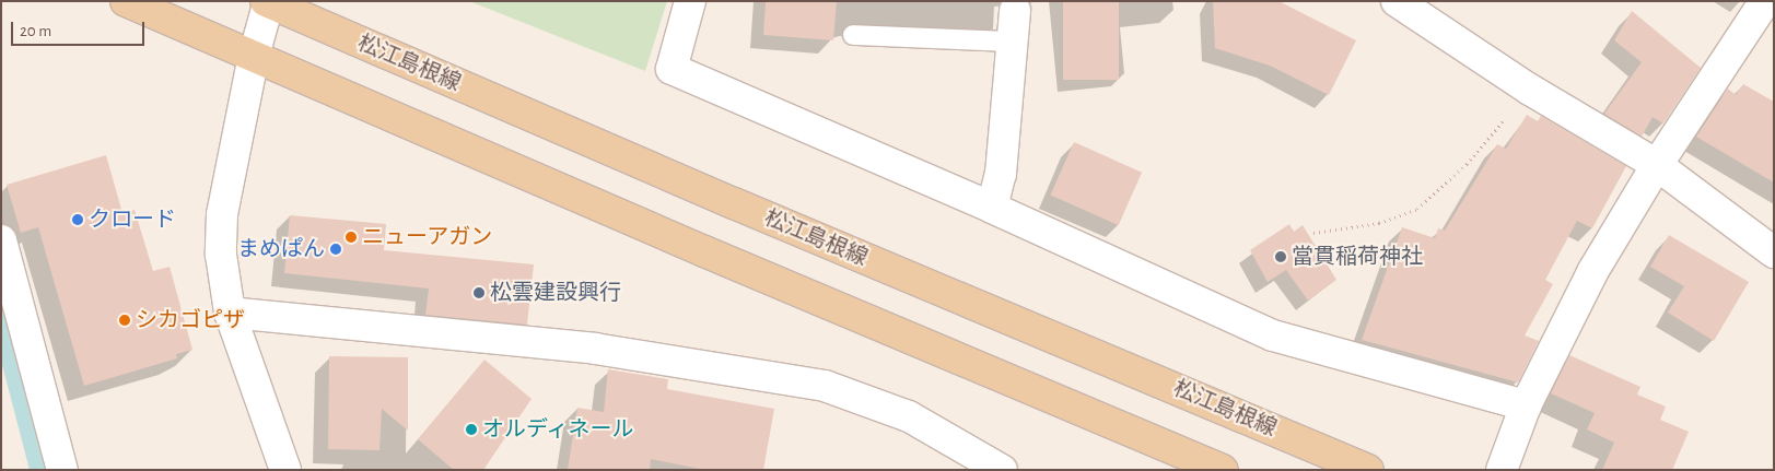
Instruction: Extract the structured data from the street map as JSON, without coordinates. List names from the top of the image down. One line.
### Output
{"streets":{"main road":["松江島根線"]},"places":["クロード","ニューアガン","まめぱん","當貫稲荷神社","松雲建設興行","シカゴピザ","オルディネール"],"scale_bar":"20 m"}
